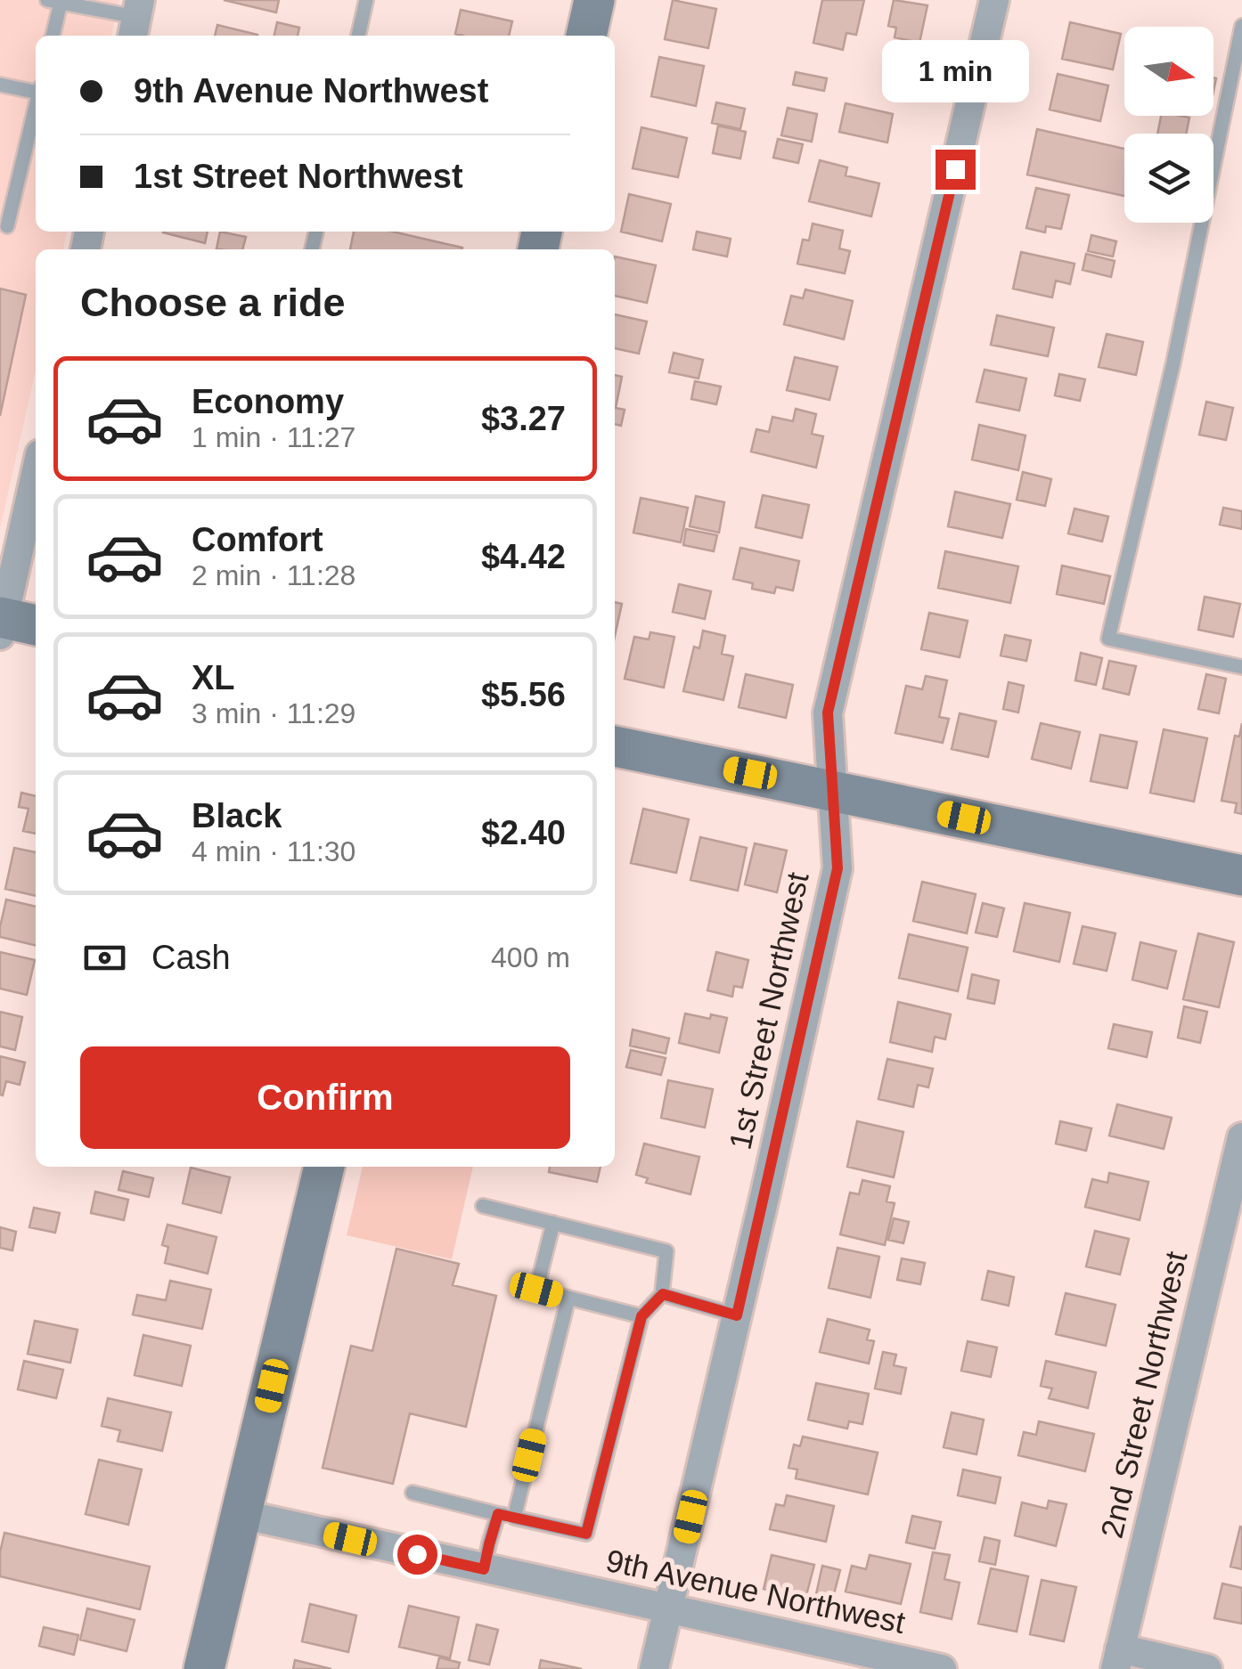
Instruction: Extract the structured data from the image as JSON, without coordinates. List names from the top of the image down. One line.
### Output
{"streets":{"street":["1st Street Northwest","2nd Street Northwest","9th Avenue Northwest"]},"crossings":[["1st Street Northwest","9th Avenue Northwest"]],"north":"right","page":{"banner":["9th Avenue Northwest","1st Street Northwest"],"bubble":"1 min","heading":"Choose a ride","list":[{"name":"Economy","note":"1 min · 11:27","value":"$3.27"},{"name":"Comfort","note":"2 min · 11:28","value":"$4.42"},{"name":"XL","note":"3 min · 11:29","value":"$5.56"},{"name":"Black","note":"4 min · 11:30","value":"$2.40"}],"pay":["Cash","400 m"],"buttons":"Confirm"}}
